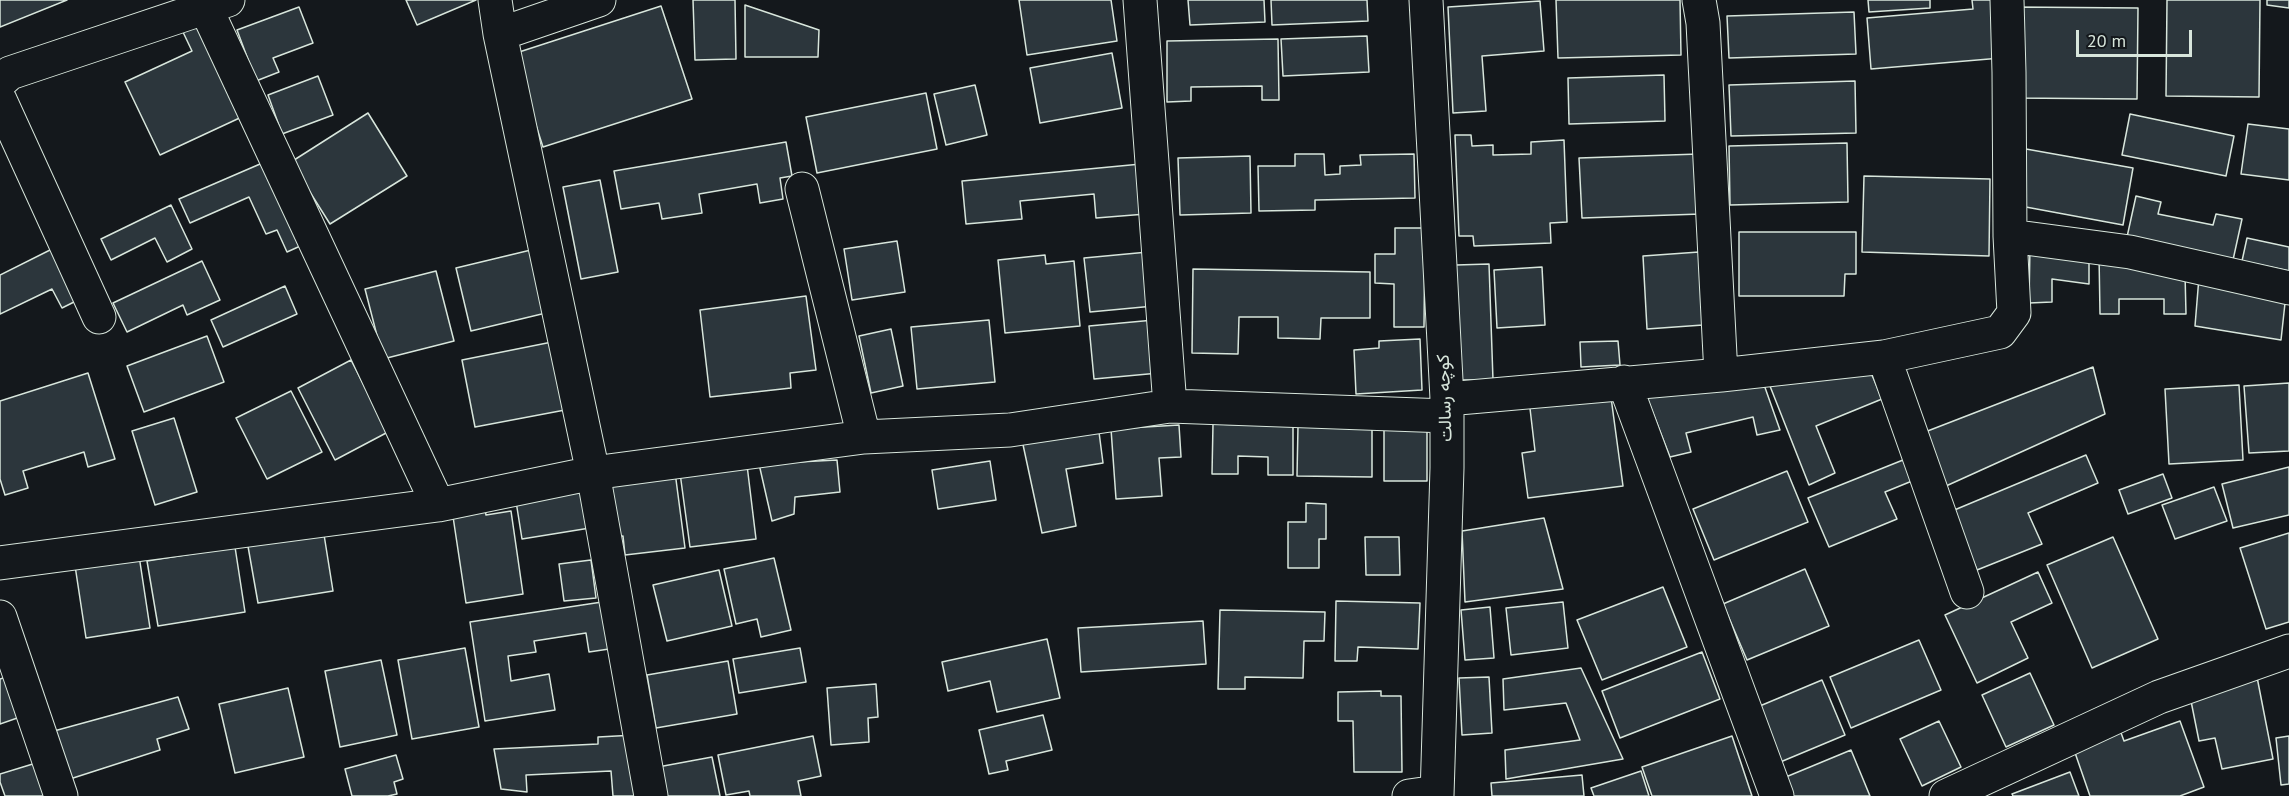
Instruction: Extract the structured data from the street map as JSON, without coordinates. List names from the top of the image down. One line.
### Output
{"streets":{"street":["کوچه رسالت"]},"scale_bar":"20 m"}
